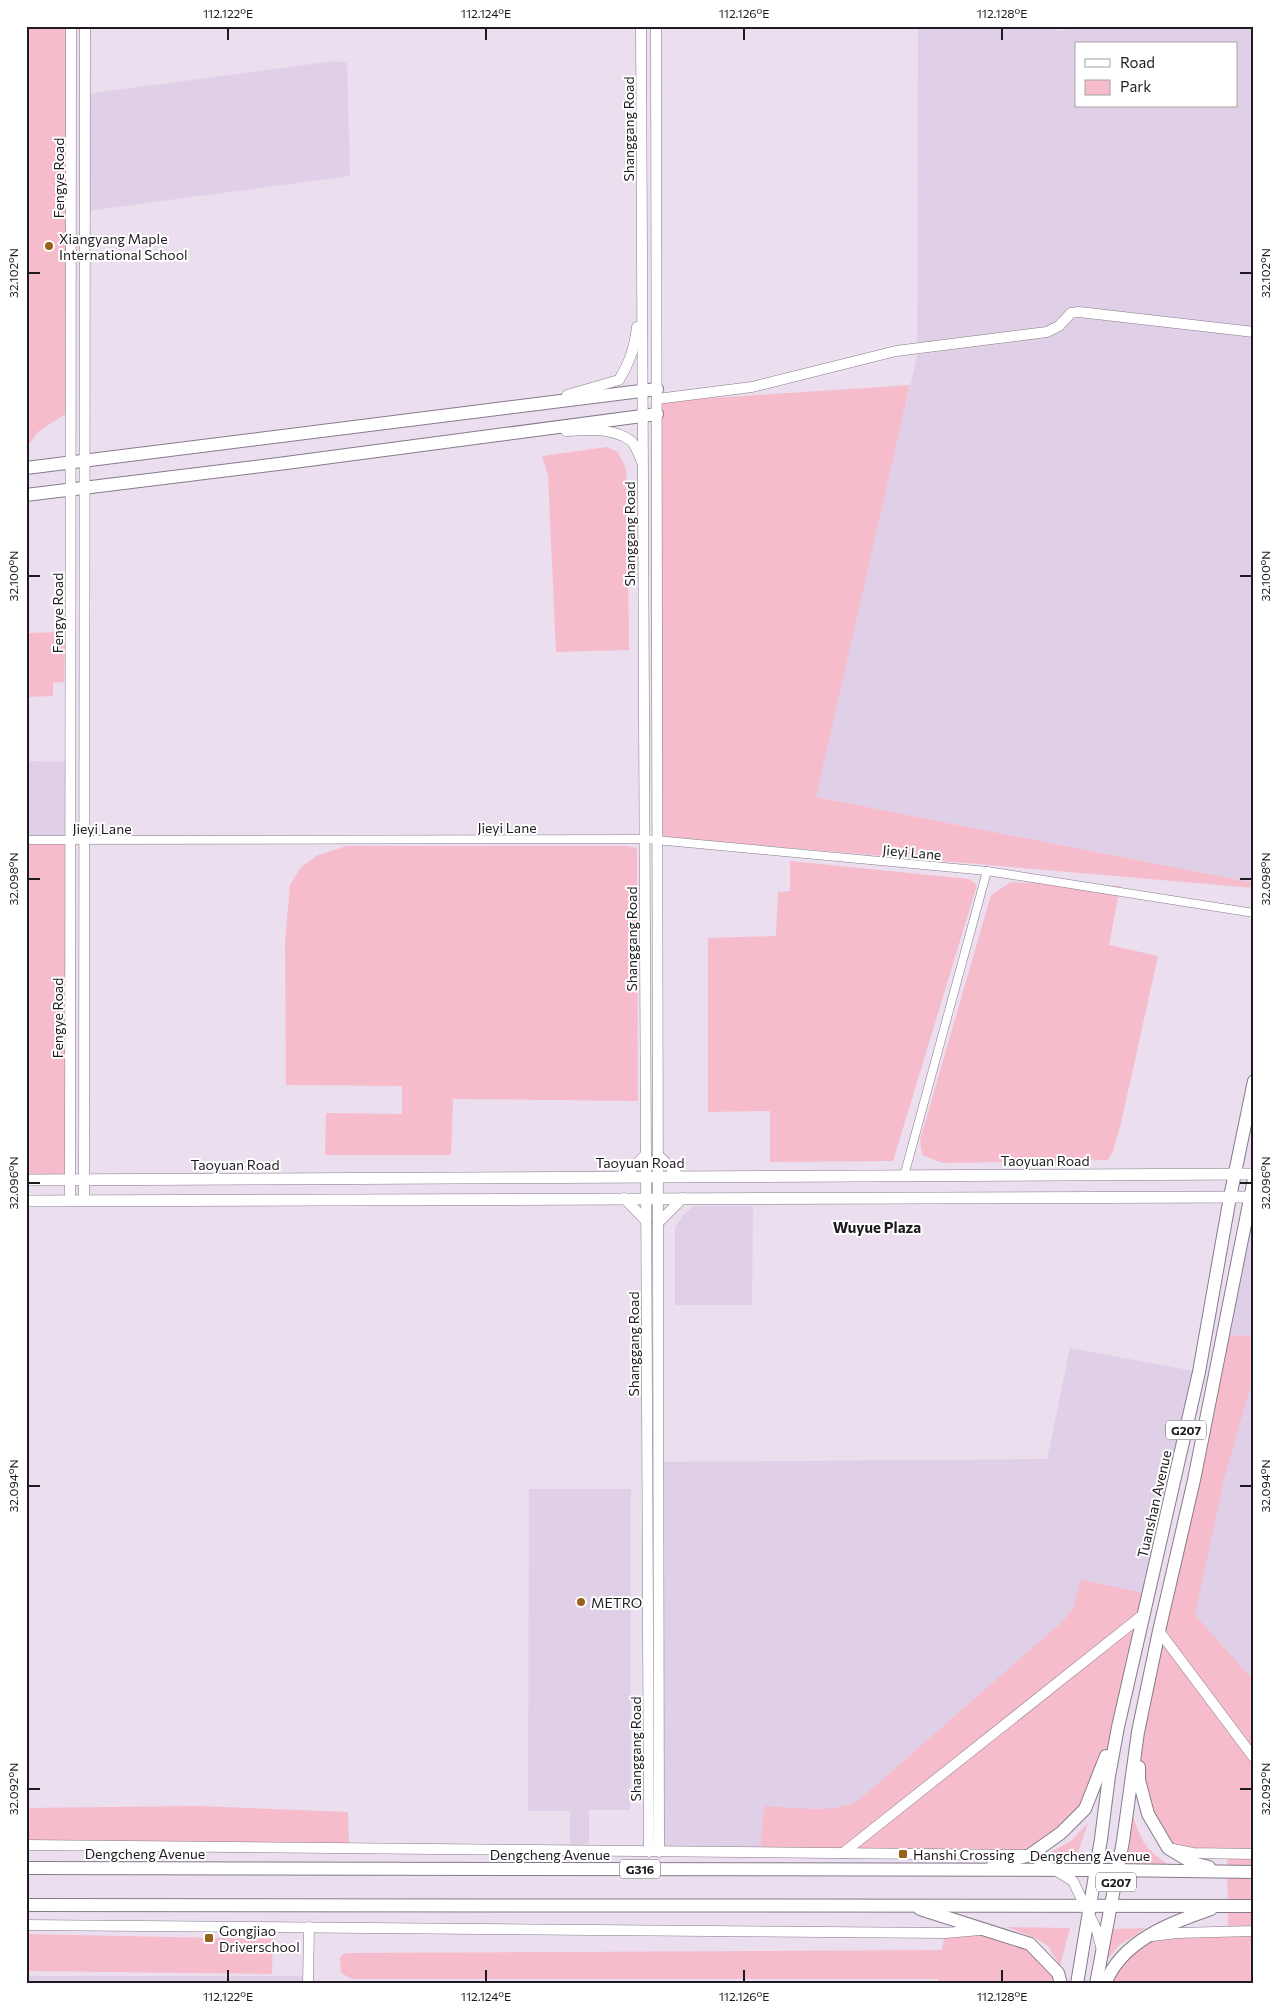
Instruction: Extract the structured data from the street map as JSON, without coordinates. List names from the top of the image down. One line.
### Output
{"streets":{"main road":["Taoyuan Road","G207","Tuanshan Avenue","Dengcheng Avenue","G316"],"street":["Shanggang Road","Fengye Road","Jieyi Lane"]},"crossings":[["Shanggang Road","Jieyi Lane"],["Shanggang Road","Taoyuan Road"],["Fengye Road","Jieyi Lane"],["Fengye Road","Taoyuan Road"],["Taoyuan Road","Tuanshan Avenue"],["G207","Tuanshan Avenue"],["G207","Dengcheng Avenue"],["Tuanshan Avenue","Dengcheng Avenue"]],"districts":["Wuyue Plaza"],"places":{"other":["Xiangyang Maple International School","METRO"],"transit":["Hanshi Crossing","Gongjiao Driverschool"]},"legend":["Road","Park"],"coordinates":["112.122°E","112.124°E","112.126°E","112.128°E","32.102°N","32.100°N","32.098°N","32.096°N","32.094°N","32.092°N"]}
